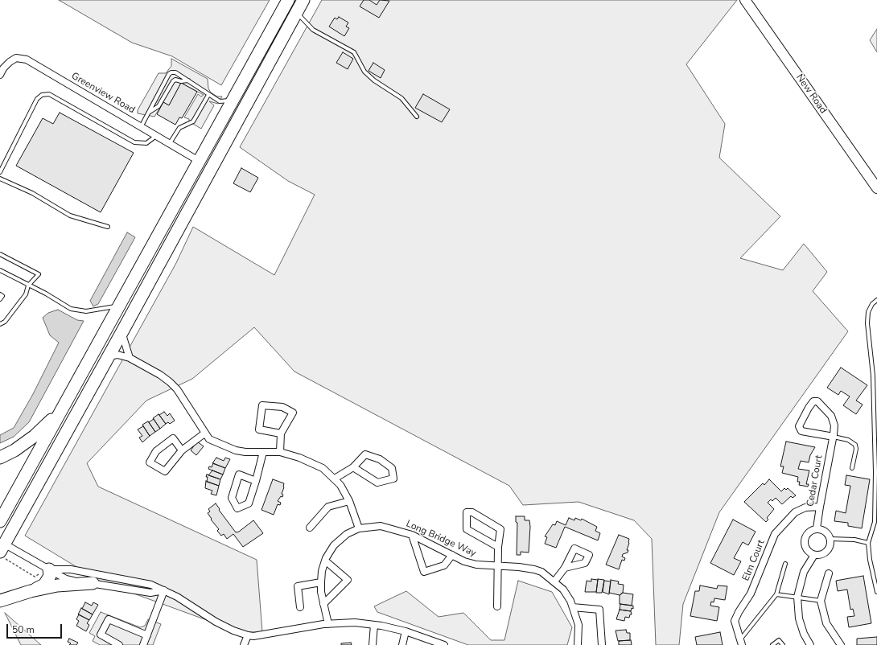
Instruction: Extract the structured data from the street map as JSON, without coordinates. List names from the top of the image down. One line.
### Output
{"streets":{"street":["Greenview Road","New Road","Cedar Court","Long Bridge Way","Elm Court"]},"crossings":[["Cedar Court","Elm Court"]],"scale_bar":"50 m"}
